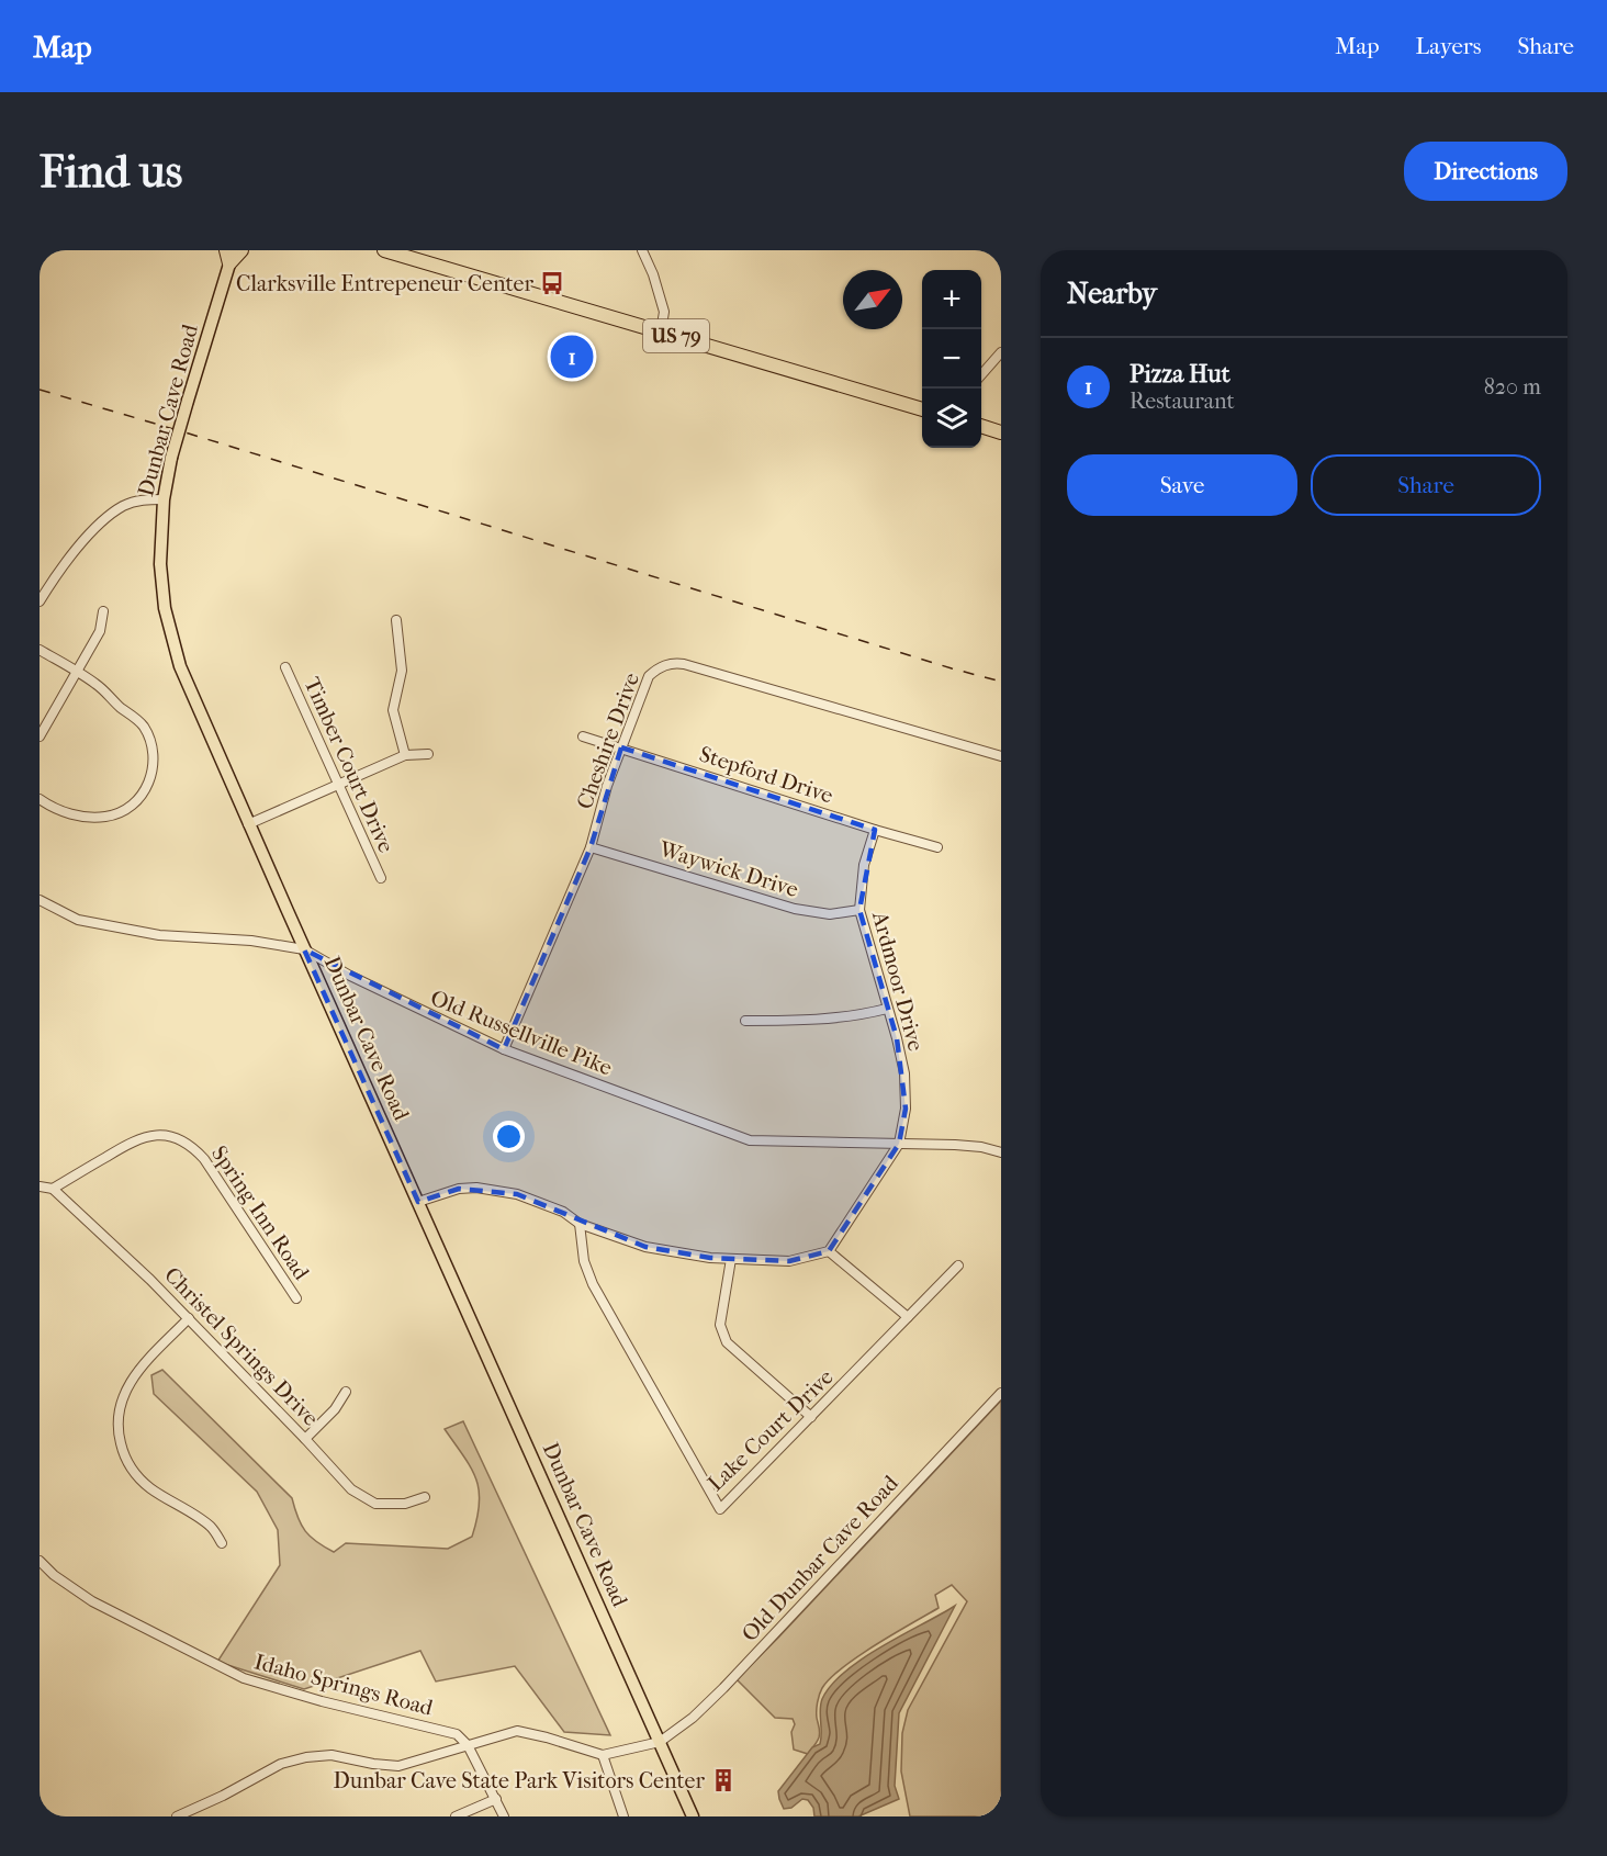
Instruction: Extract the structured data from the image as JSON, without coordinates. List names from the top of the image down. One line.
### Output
{"streets":{"highway":["US 79"],"main road":["Dunbar Cave Road"],"street":["Cheshire Drive","Timber Court Drive","Stepford Drive","Waywick Drive","Ardmoor Drive","Old Russellville Pike","Spring Inn Road","Christel Springs Drive","Lake Court Drive","Old Dunbar Cave Road","Idaho Springs Road"]},"crossings":[["Dunbar Cave Road","Old Russellville Pike"],["Dunbar Cave Road","Old Dunbar Cave Road"],["Cheshire Drive","Stepford Drive"],["Cheshire Drive","Waywick Drive"],["Cheshire Drive","Old Russellville Pike"],["Stepford Drive","Ardmoor Drive"],["Waywick Drive","Ardmoor Drive"],["Ardmoor Drive","Old Russellville Pike"],["Spring Inn Road","Christel Springs Drive"]],"places":{"bus stop":["Clarksville Entrepeneur Center"],"building":["Dunbar Cave State Park Visitors Center"]},"north":"top right","page":{"header":"Map","nav":["Map","Layers","Share"],"buttons":["Directions",["Save","Share"]],"title":"Find us","heading":"Nearby","map_buttons":["+","−"],"pins":"1","list":[{"mark":"1","name":"Pizza Hut","note":"Restaurant","value":"820 m"}]}}
